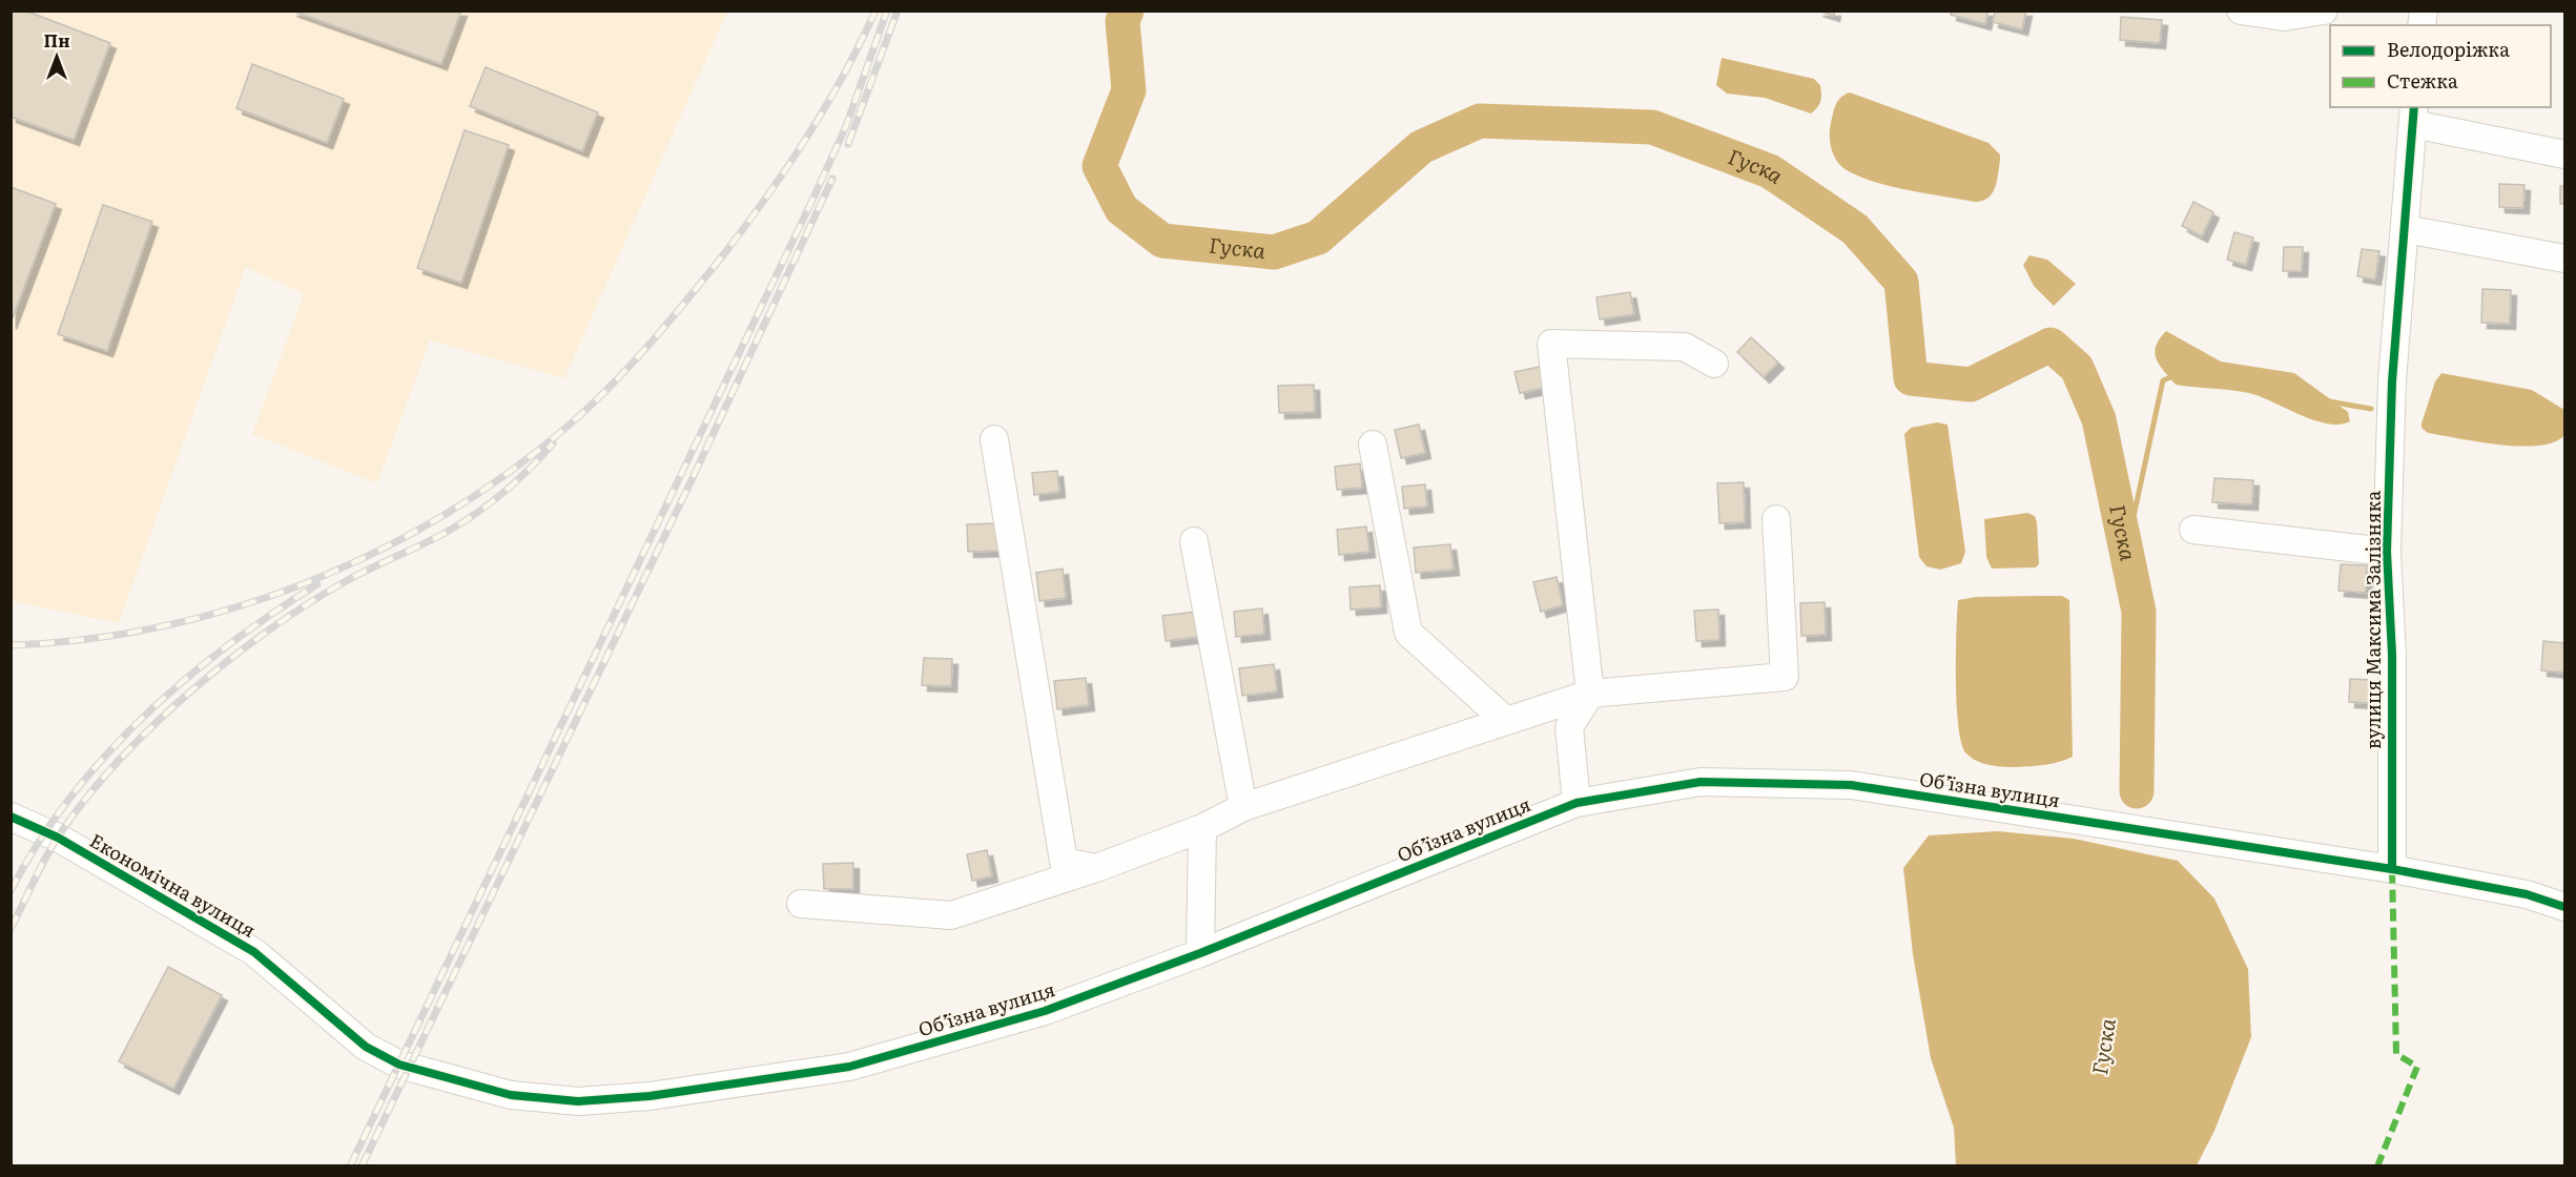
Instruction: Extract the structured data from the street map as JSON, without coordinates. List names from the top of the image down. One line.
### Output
{"streets":{"street":["вулиця Максима Залізняка","Обʼїзна вулиця","Економічна вулиця"]},"crossings":[["вулиця Максима Залізняка","Обʼїзна вулиця"],["Обʼїзна вулиця","Економічна вулиця"]],"water":["Гуска"],"legend":["Велодоріжка","Стежка"],"north":"top"}
